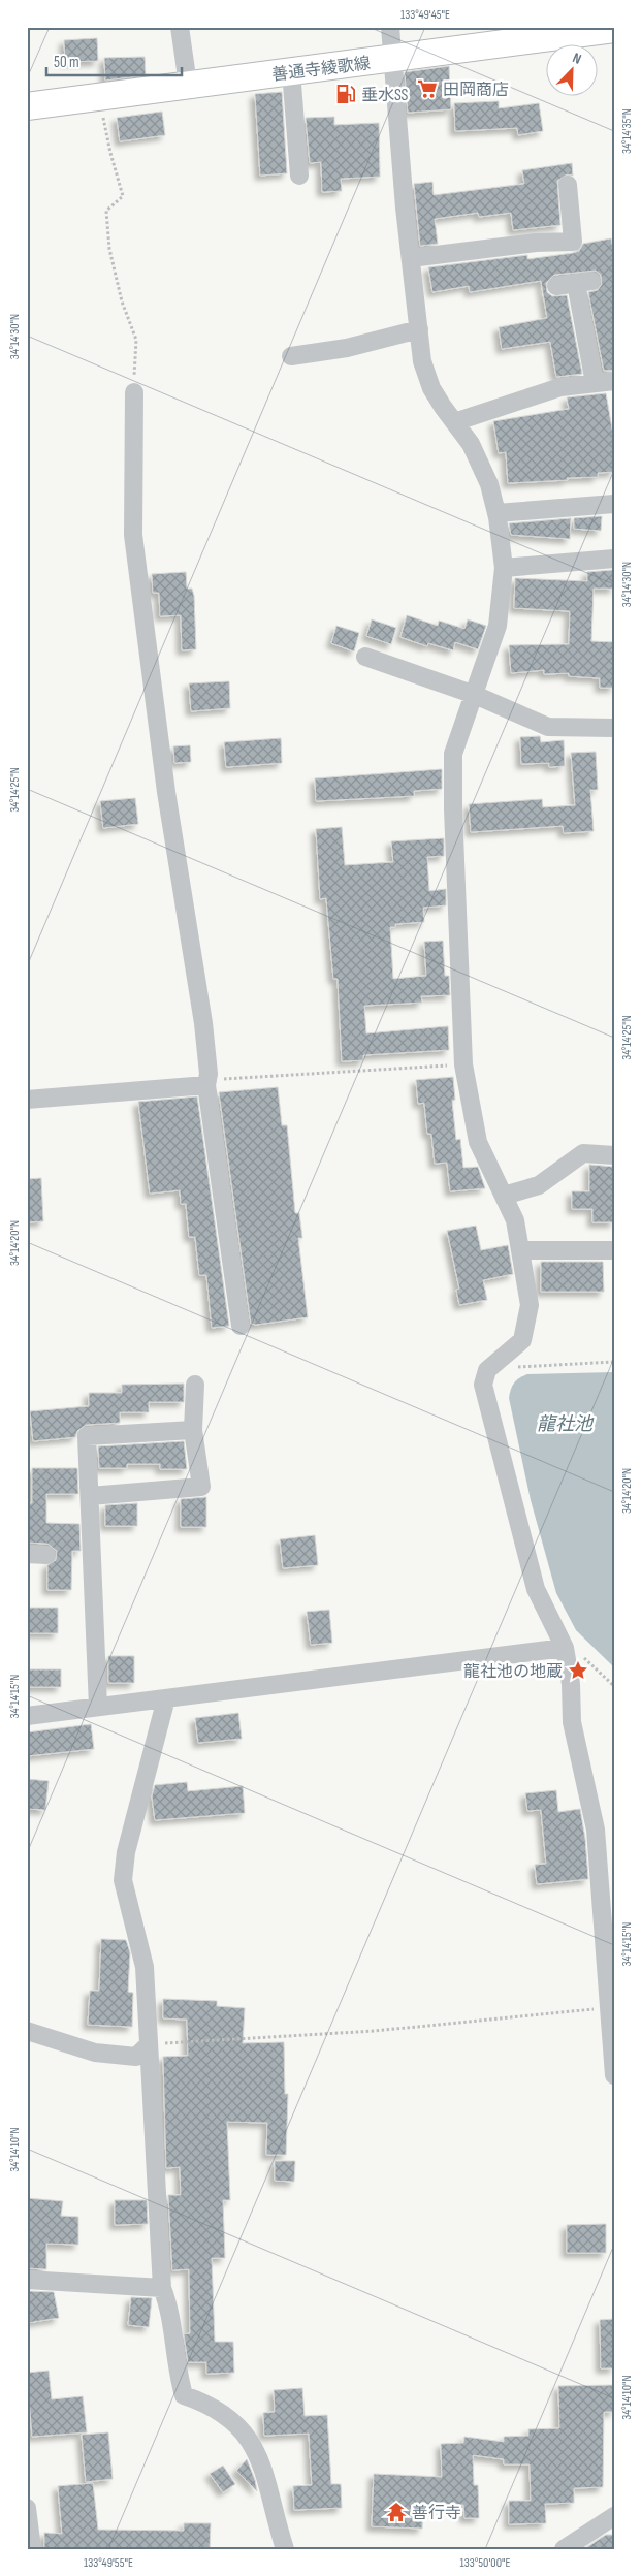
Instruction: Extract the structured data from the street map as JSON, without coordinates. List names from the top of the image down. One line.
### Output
{"streets":{"main road":["善通寺綾歌線"]},"water":["龍社池"],"places":{"supermarket":["田岡商店"],"fuel station":["垂水SS"],"place":["龍社池の地蔵"],"temple":["善行寺"]},"scale_bar":"50 m","north":"top right","coordinates":["133°49'45\"E","34°14'35\"N","34°14'30\"N","34°14'25\"N","34°14'20\"N","34°14'15\"N","34°14'10\"N","133°49'55\"E","133°50'00\"E"]}
